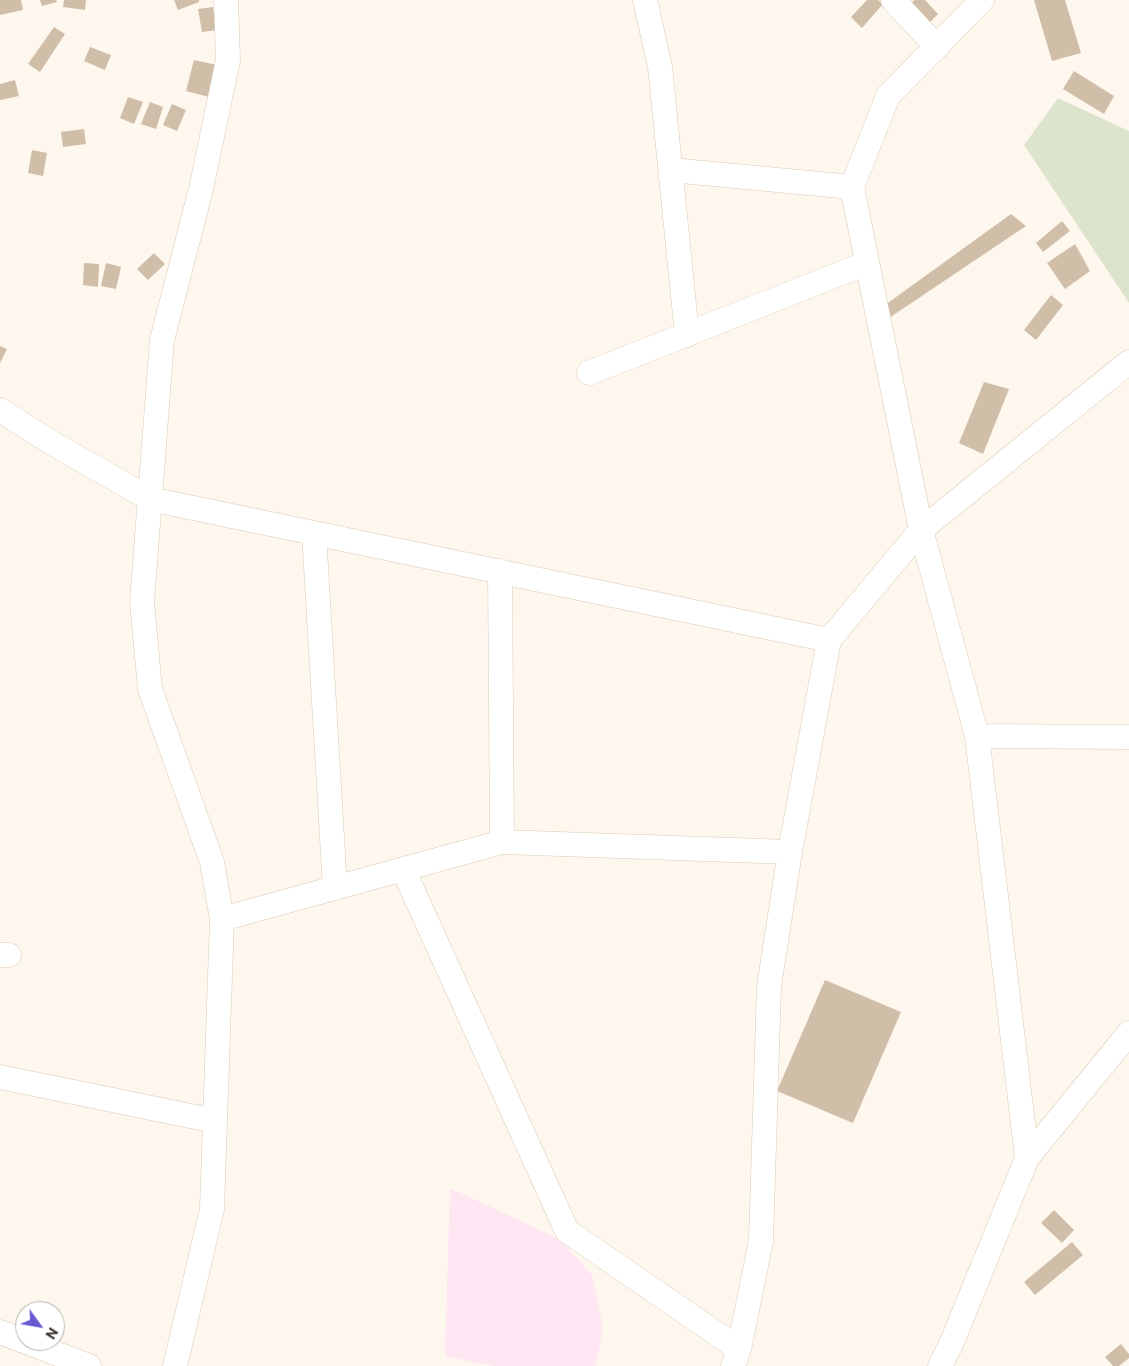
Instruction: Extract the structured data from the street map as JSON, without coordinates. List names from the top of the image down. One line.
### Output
{"north":"bottom right"}
